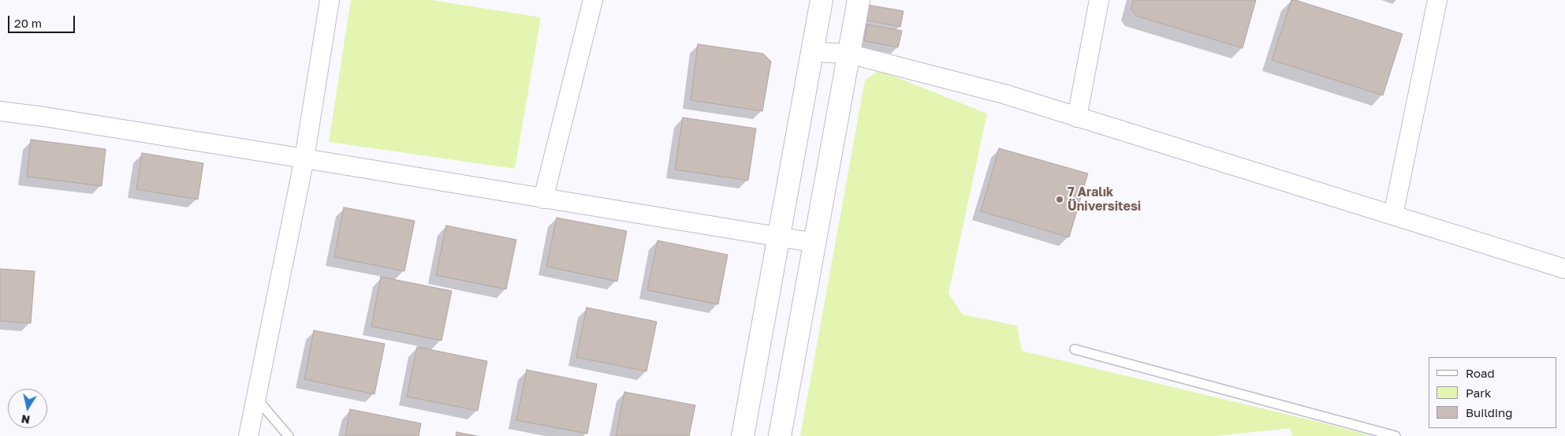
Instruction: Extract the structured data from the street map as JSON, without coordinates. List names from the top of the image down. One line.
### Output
{"places":["7 Aralık Üniversitesi"],"legend":["Road","Park","Building"],"scale_bar":"20 m","north":"bottom"}
